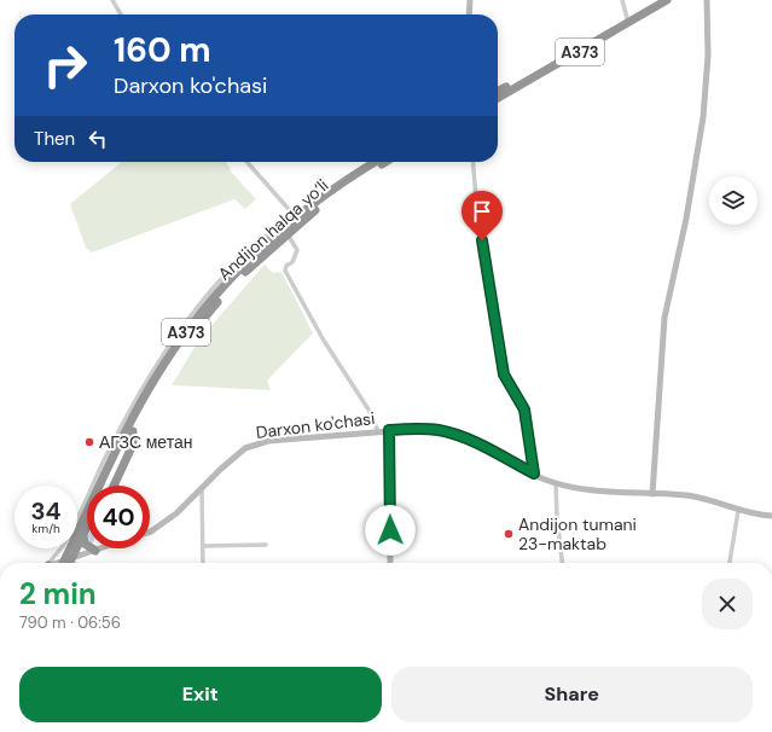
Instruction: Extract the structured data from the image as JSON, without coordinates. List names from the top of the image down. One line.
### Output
{"streets":{"highway":["A373","Andijon halqa yo‘li"],"main road":["Darxon ko'chasi"]},"places":["АГЗС метан","Andijon tumani 23-maktab"],"page":{"turn":["160 m","Darxon ko'chasi"],"then":"Then","speed":"34 km/h","limit":"40","heading":["2 min","790 m · 06:56"],"buttons":["Exit","Share"]}}
